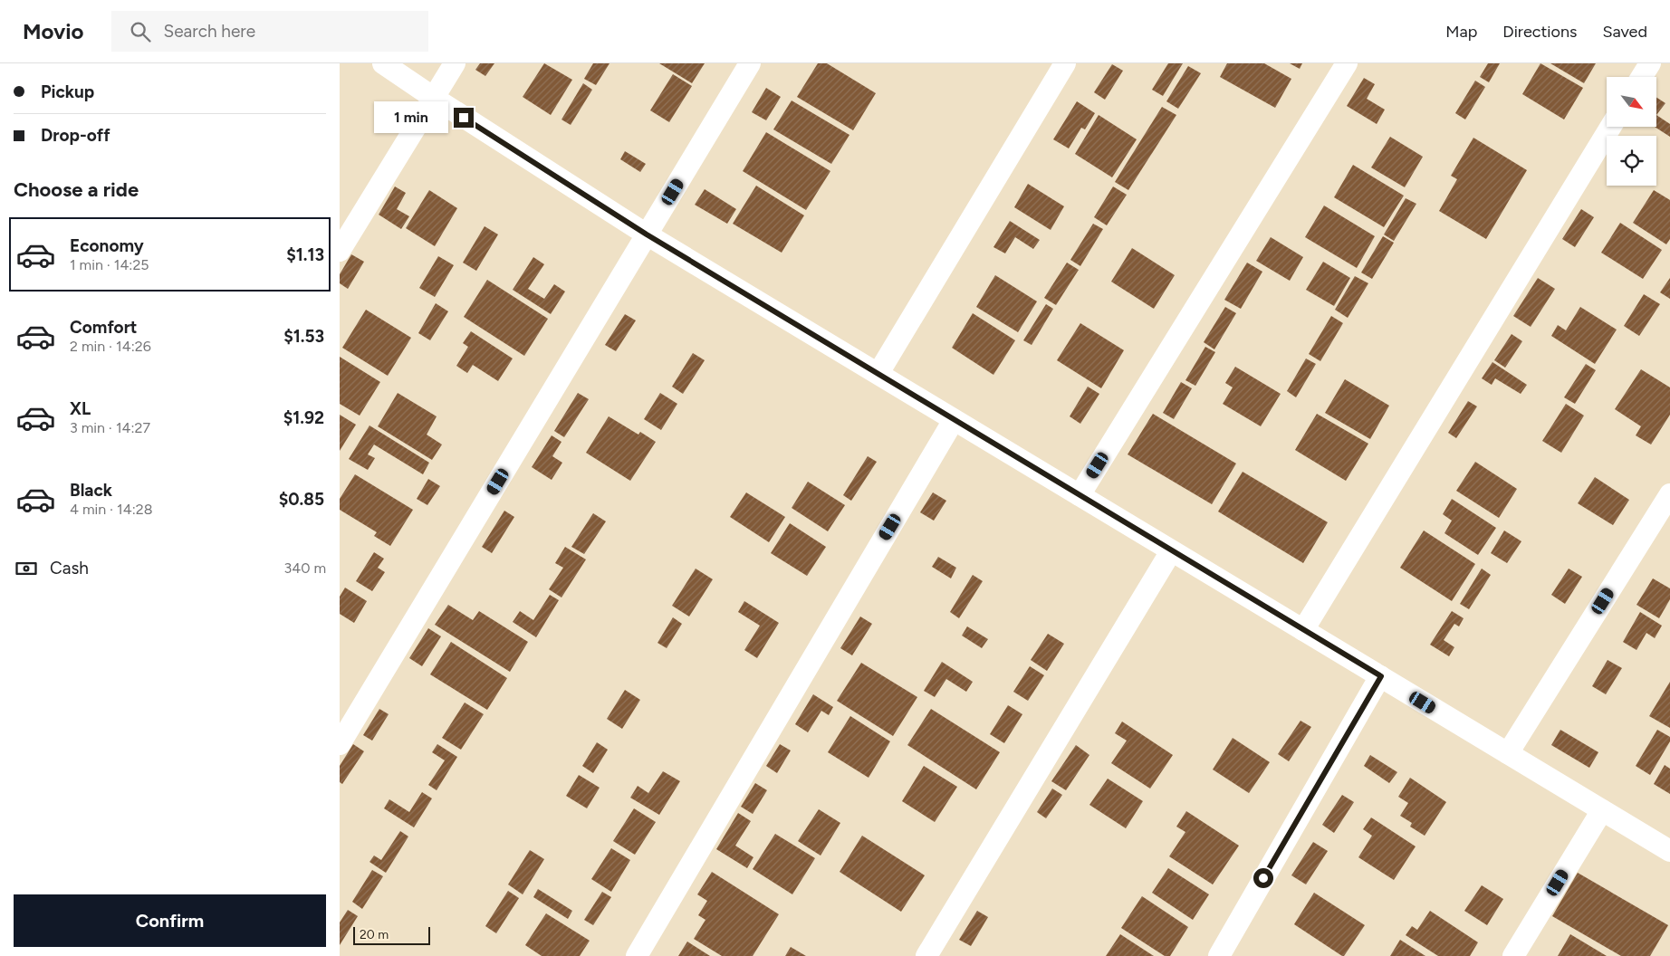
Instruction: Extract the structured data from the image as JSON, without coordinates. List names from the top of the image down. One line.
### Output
{"scale_bar":"20 m","north":"bottom right","page":{"header":"Movio","search":"Search here","nav":["Map","Directions","Saved"],"banner":["Pickup","Drop-off"],"bubble":"1 min","heading":"Choose a ride","list":[{"name":"Economy","note":"1 min · 14:25","value":"$1.13"},{"name":"Comfort","note":"2 min · 14:26","value":"$1.53"},{"name":"XL","note":"3 min · 14:27","value":"$1.92"},{"name":"Black","note":"4 min · 14:28","value":"$0.85"}],"pay":["Cash","340 m"],"buttons":"Confirm","scale":"20 m"}}
